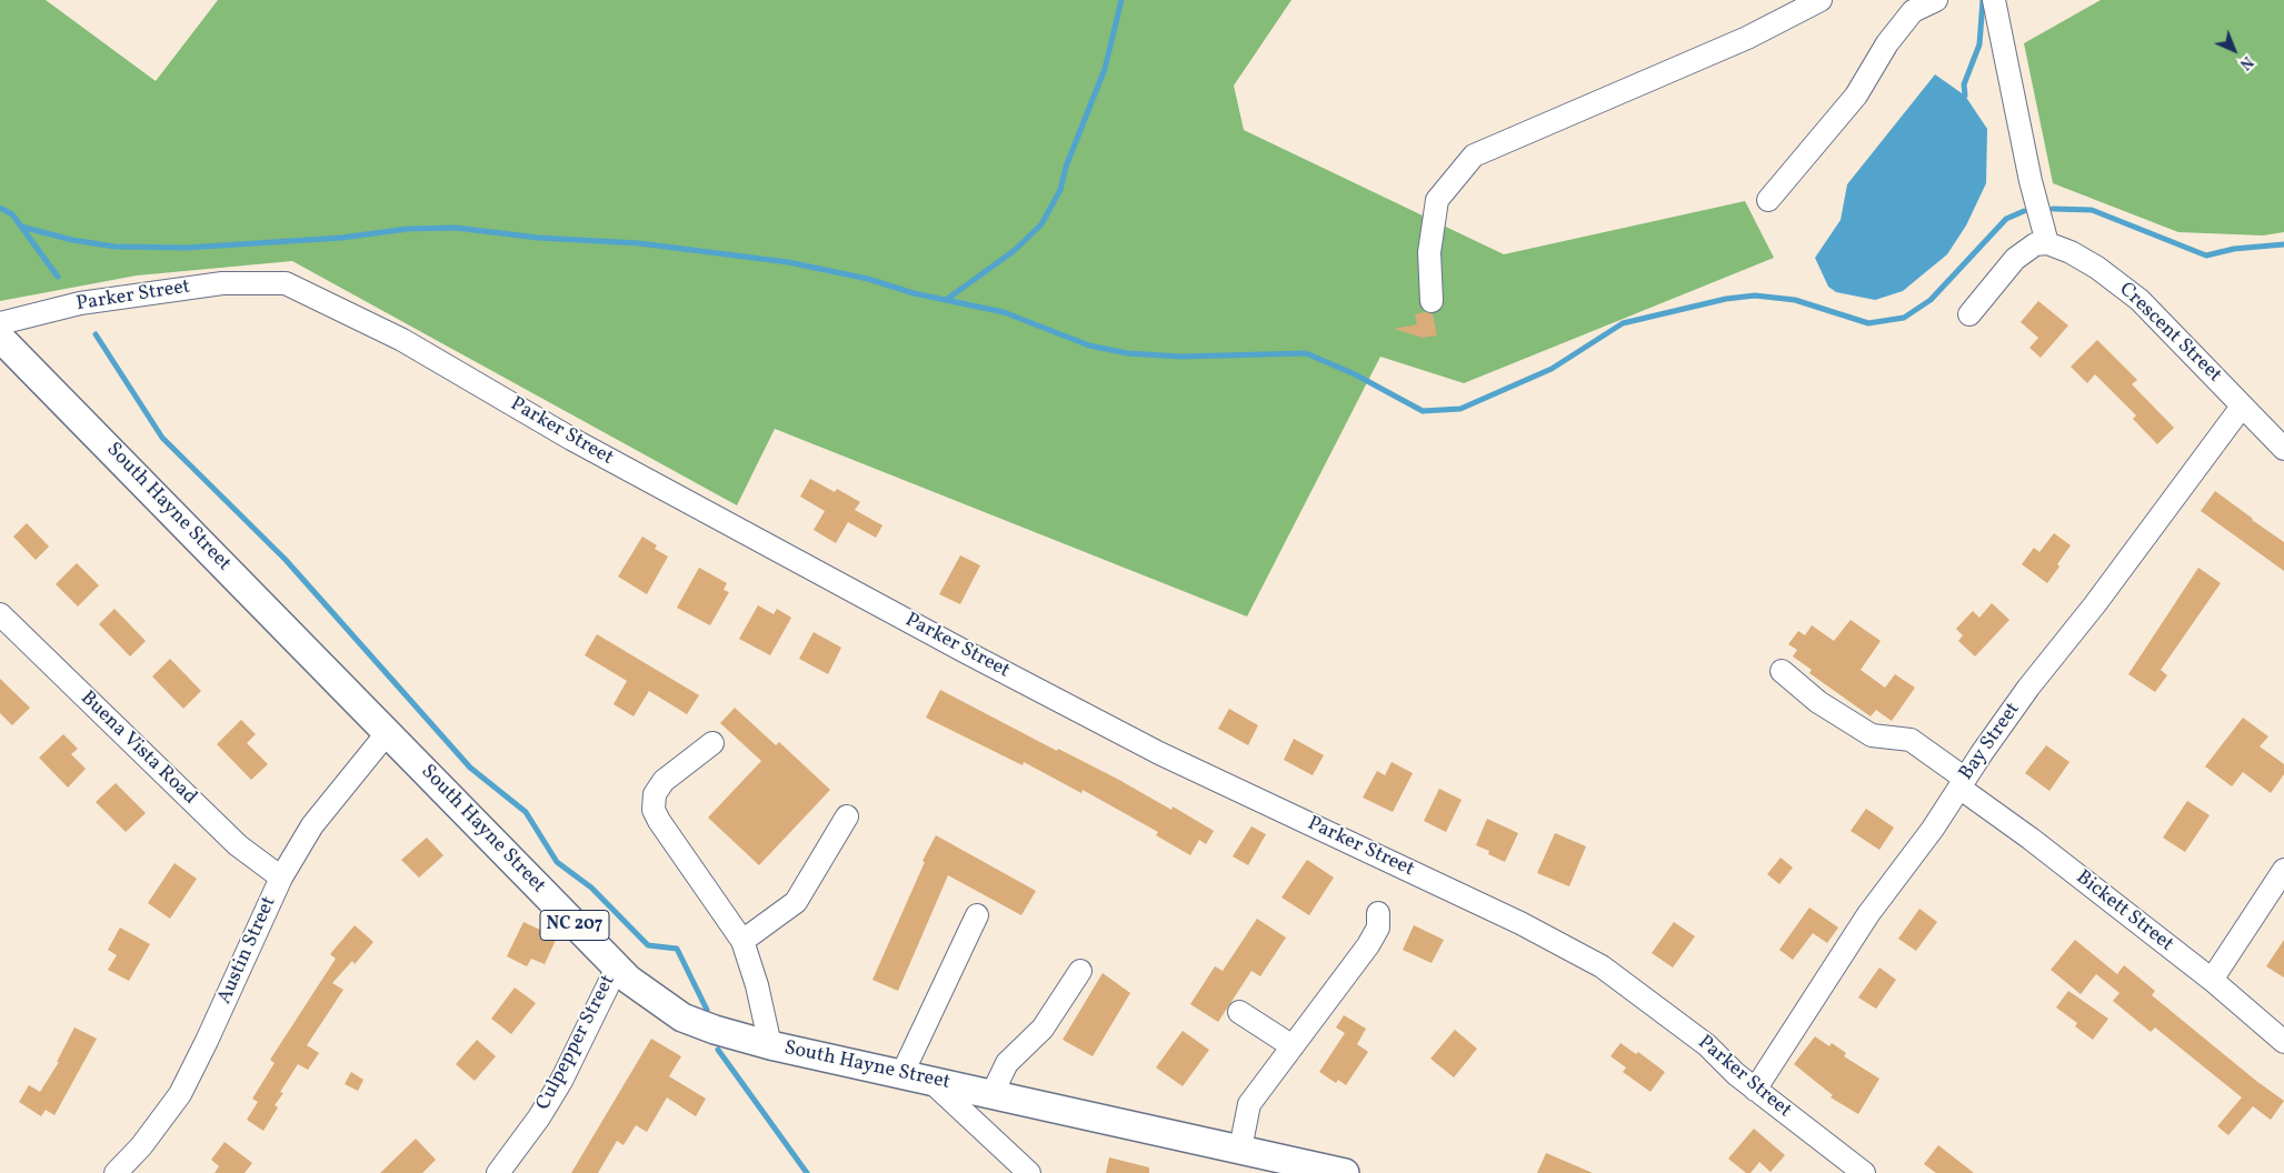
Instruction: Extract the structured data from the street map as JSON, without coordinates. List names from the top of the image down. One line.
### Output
{"streets":{"main road":["South Hayne Street","NC 207"],"street":["Parker Street","Crescent Street","Bay Street","Buena Vista Road","Bickett Street","Austin Street","Culpepper Street"]},"crossings":[["Parker Street","Bay Street"],["Crescent Street","Bay Street"],["South Hayne Street","Austin Street"],["South Hayne Street","Culpepper Street"],["Bay Street","Bickett Street"],["Buena Vista Road","Austin Street"]],"north":"bottom right"}
